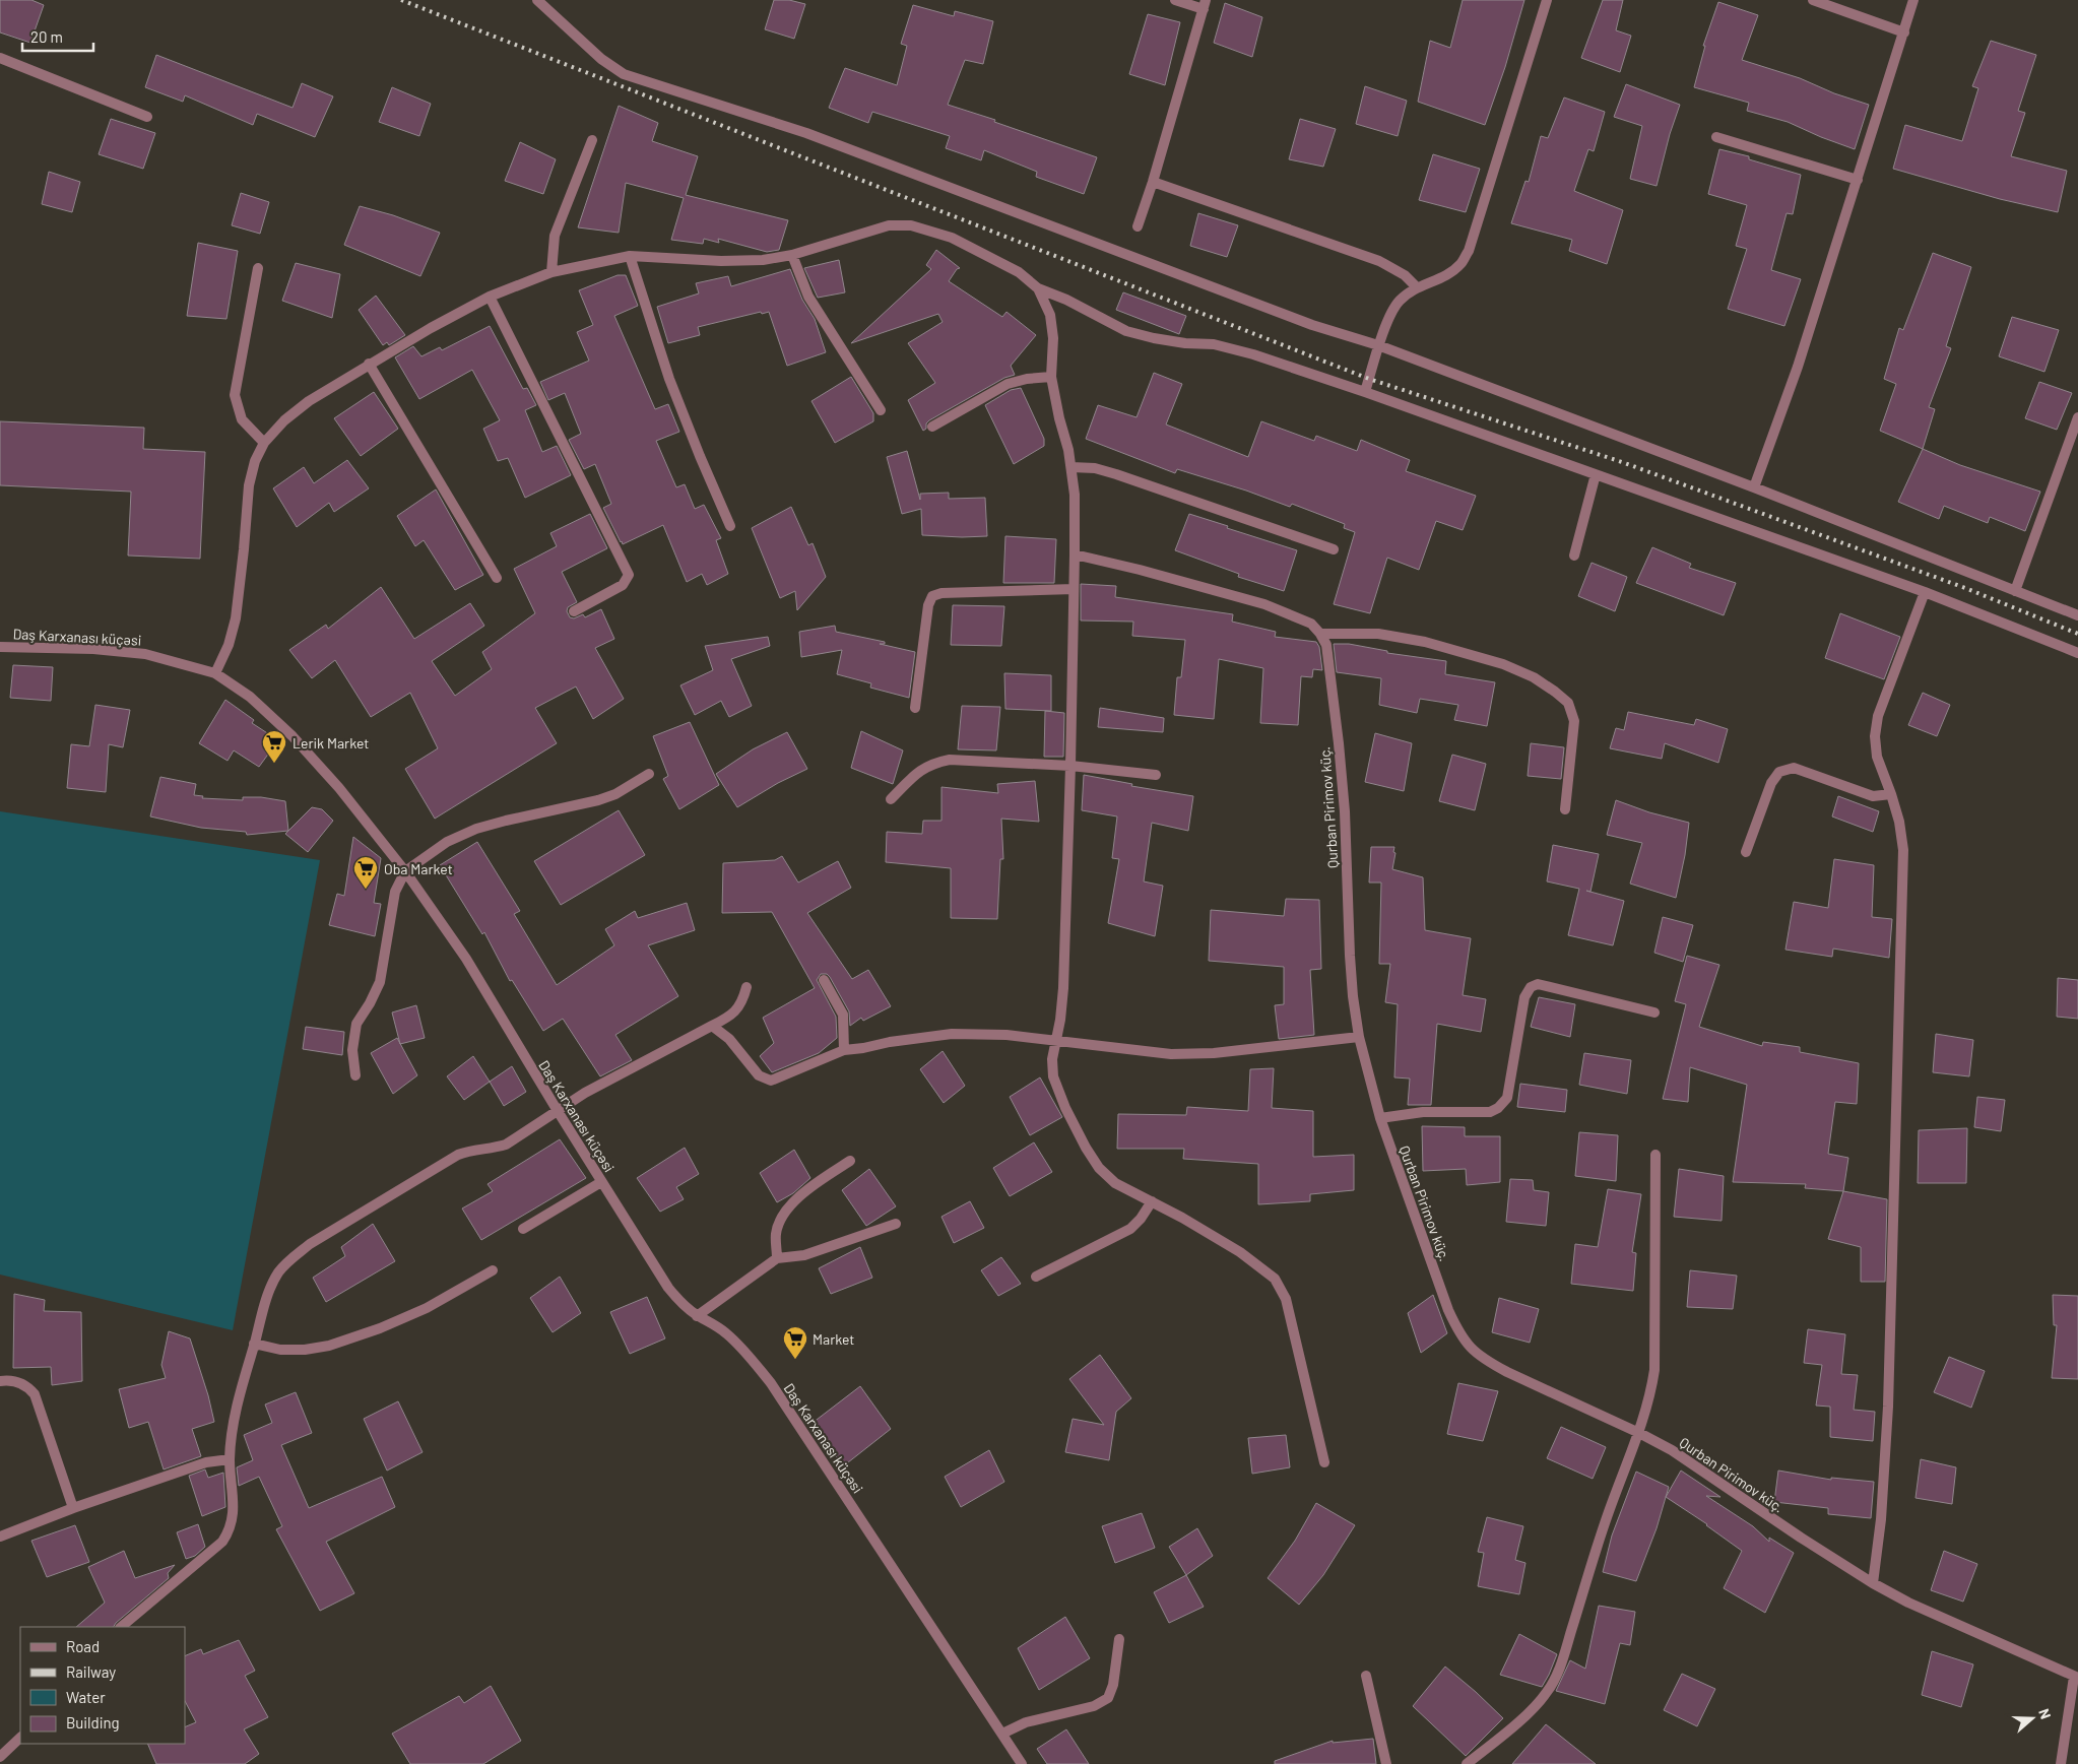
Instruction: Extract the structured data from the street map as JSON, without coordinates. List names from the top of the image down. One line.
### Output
{"streets":{"street":["Daş Karxanası küçəsi","Qurban Pirimov küç."]},"places":{"supermarket":["Lerik Market","Oba Market","Market"]},"legend":["Road","Railway","Water","Building"],"scale_bar":"20 m","north":"right"}
